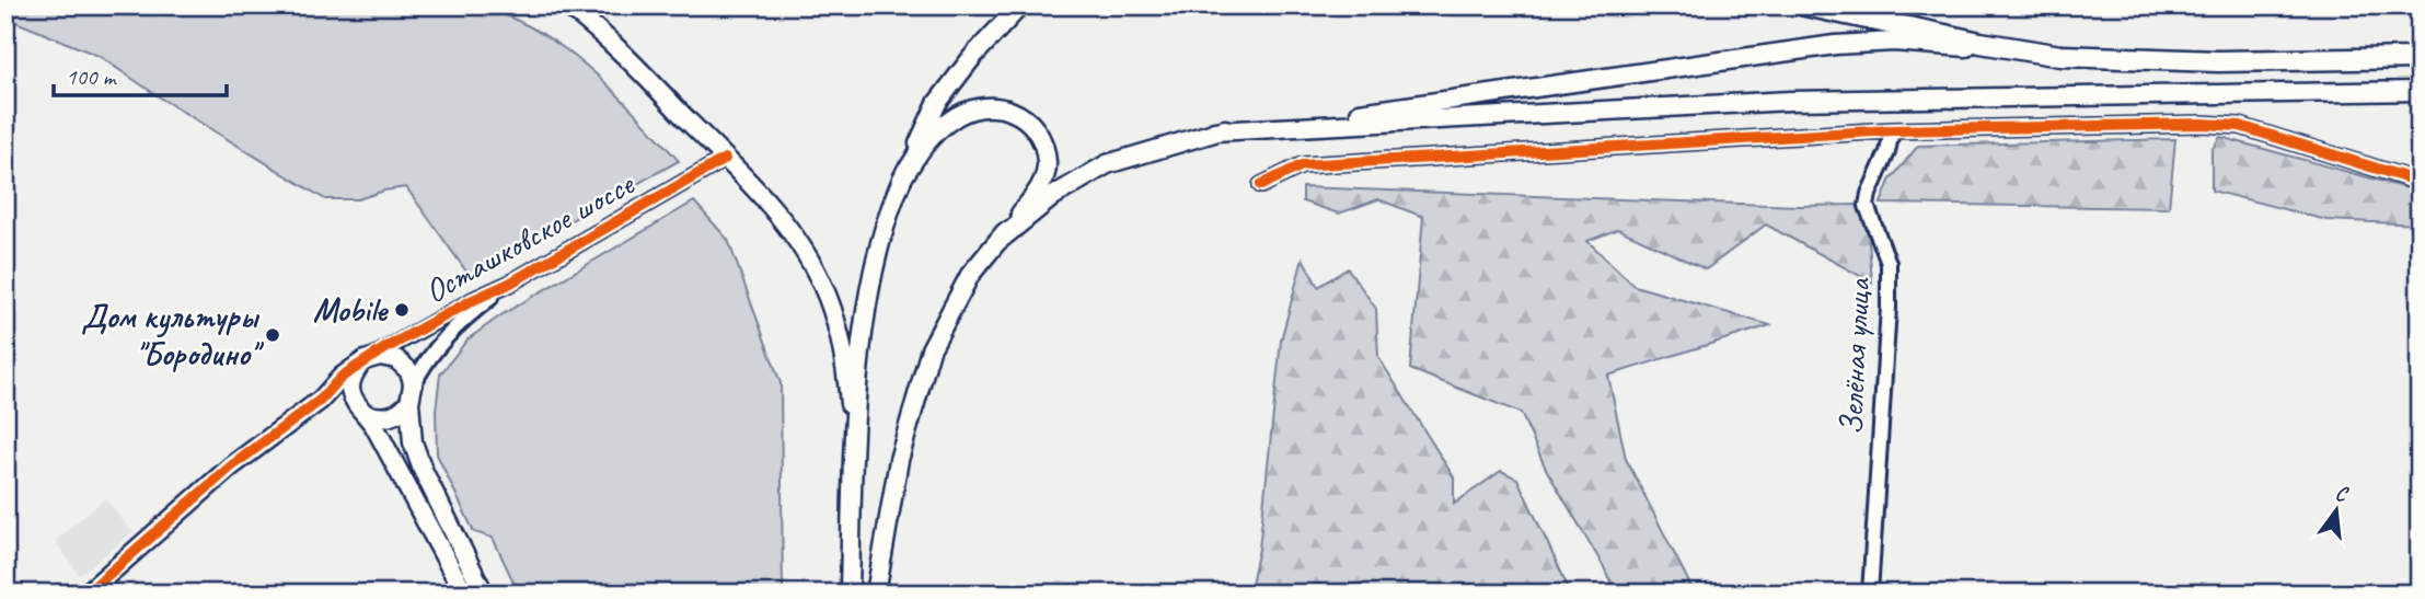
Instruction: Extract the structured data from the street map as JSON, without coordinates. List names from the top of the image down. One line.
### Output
{"streets":{"street":["Осташковское шоссе","Зелёная улица"]},"places":["Mobile","Дом культуры \"Бородино\""],"scale_bar":"100 m","north":"top"}
